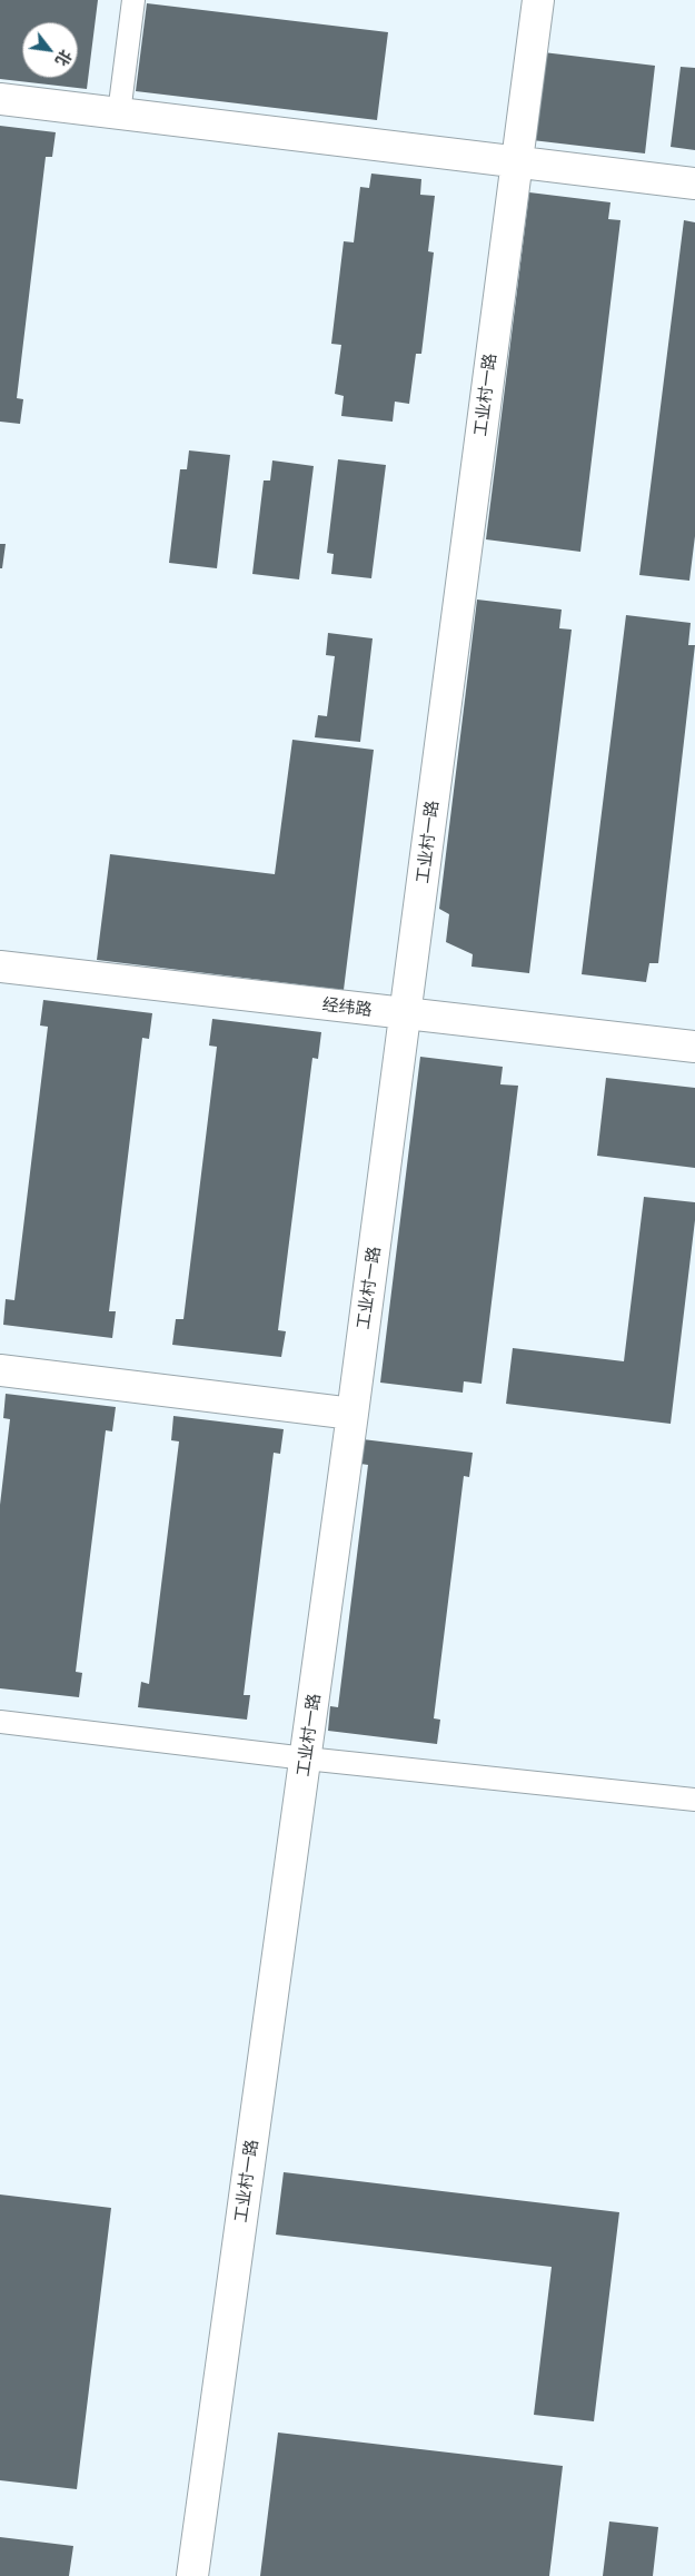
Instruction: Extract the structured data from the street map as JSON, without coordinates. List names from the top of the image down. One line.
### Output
{"streets":{"street":["工业村一路","经纬路"]},"crossings":[["工业村一路","经纬路"]],"north":"bottom right"}
